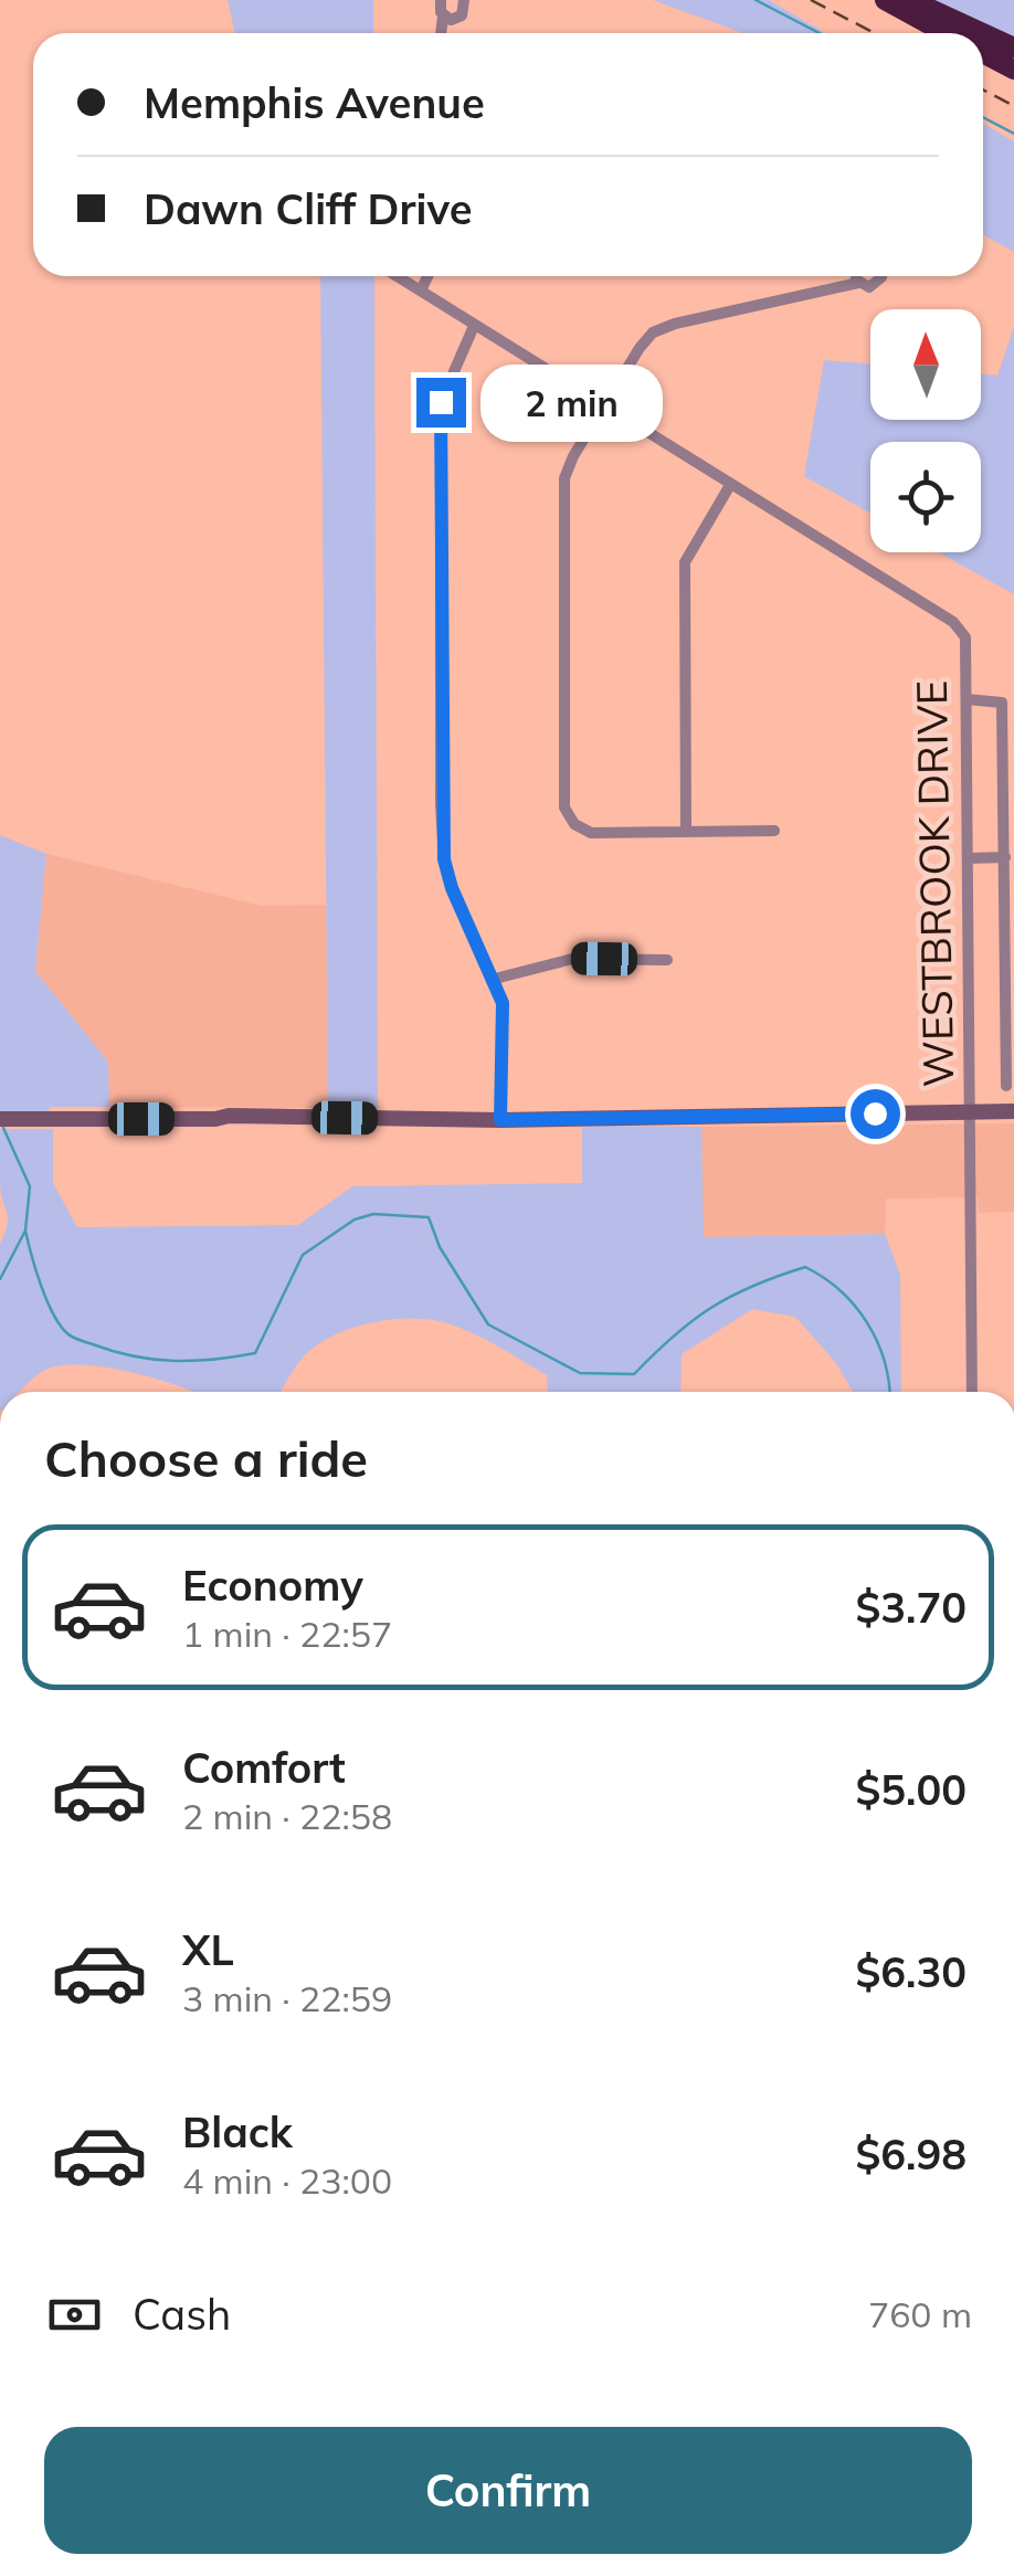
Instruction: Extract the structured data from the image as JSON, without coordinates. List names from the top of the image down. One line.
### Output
{"streets":{"street":["WESTBROOK DRIVE"]},"north":"top","page":{"banner":["Memphis Avenue","Dawn Cliff Drive"],"bubble":"2 min","heading":"Choose a ride","list":[{"name":"Economy","note":"1 min · 22:57","value":"$3.70"},{"name":"Comfort","note":"2 min · 22:58","value":"$5.00"},{"name":"XL","note":"3 min · 22:59","value":"$6.30"},{"name":"Black","note":"4 min · 23:00","value":"$6.98"}],"pay":["Cash","760 m"],"buttons":"Confirm"}}
